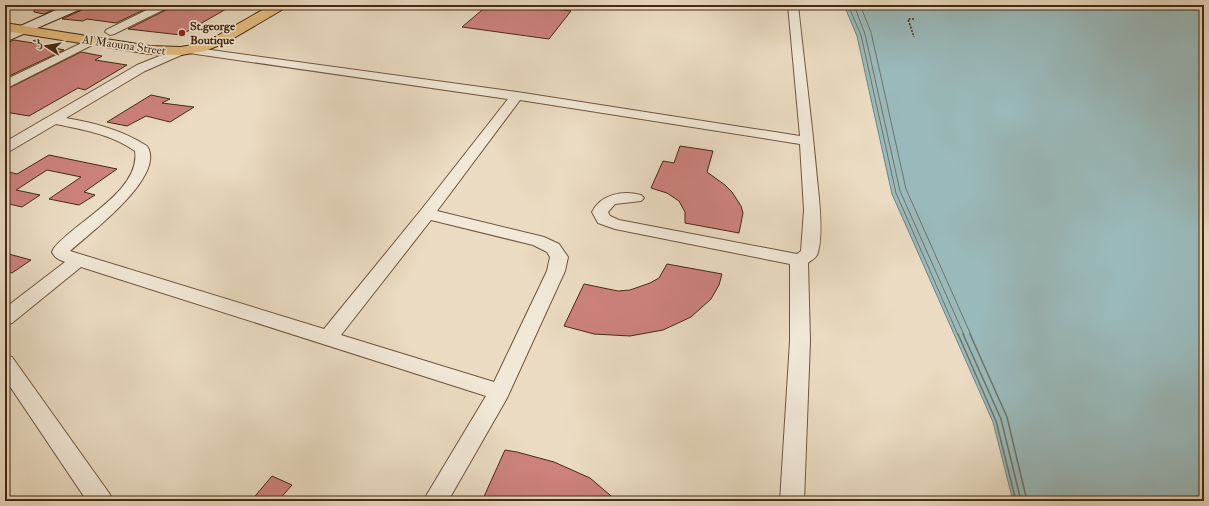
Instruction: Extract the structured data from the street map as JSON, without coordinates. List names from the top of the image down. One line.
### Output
{"streets":{"highway":["Al Maouna Street"]},"places":["St.george Boutique"],"north":"left"}
